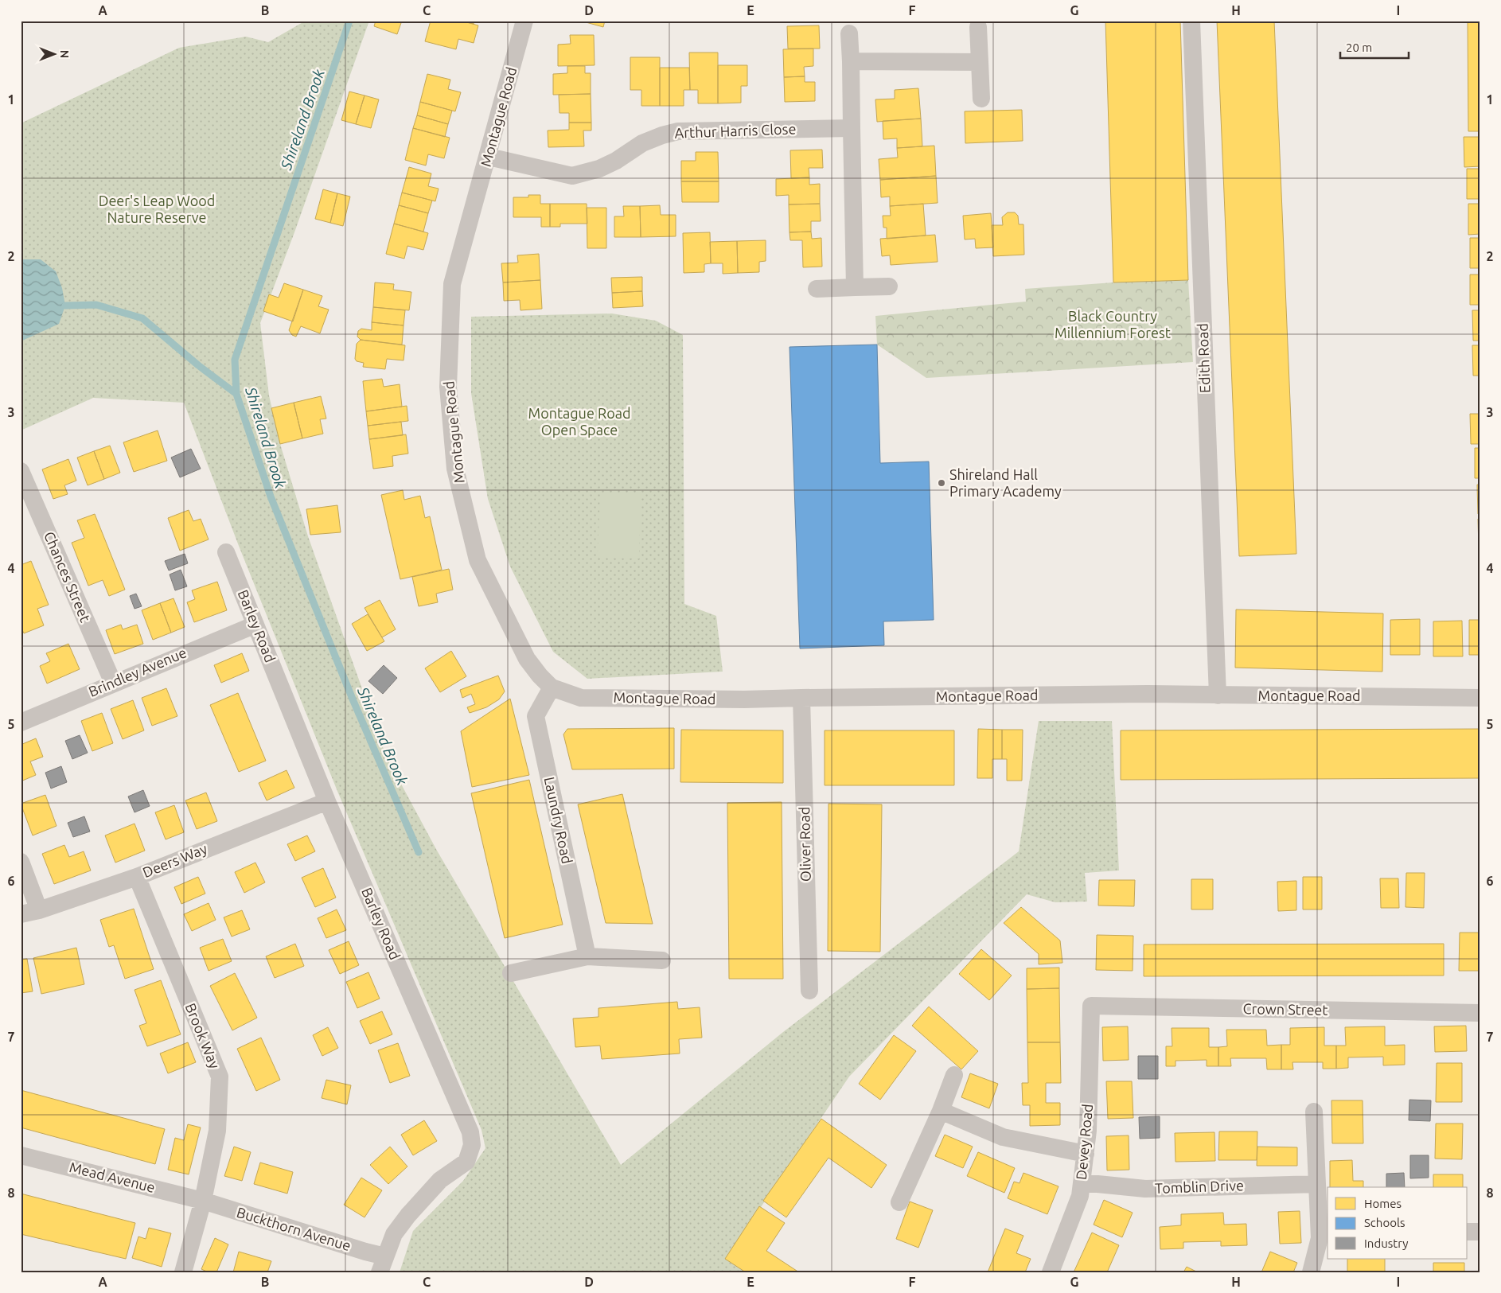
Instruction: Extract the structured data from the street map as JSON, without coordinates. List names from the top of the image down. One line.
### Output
{"streets":{"street":["Montague Road","Arthur Harris Close","Edith Road","Chances Street","Barley Road","Brindley Avenue","Laundry Road","Oliver Road","Deers Way","Crown Street","Brook Way","Devey Road","Mead Avenue","Tomblin Drive","Buckthorn Avenue"]},"crossings":[["Montague Road","Arthur Harris Close"],["Montague Road","Edith Road"],["Montague Road","Laundry Road"],["Montague Road","Oliver Road"],["Chances Street","Brindley Avenue"],["Barley Road","Brindley Avenue"],["Barley Road","Deers Way"],["Barley Road","Buckthorn Avenue"],["Deers Way","Brook Way"],["Crown Street","Devey Road"],["Brook Way","Mead Avenue"],["Brook Way","Buckthorn Avenue"],["Devey Road","Tomblin Drive"],["Mead Avenue","Buckthorn Avenue"]],"water":["Shireland Brook"],"parks":["Deer's Leap Wood Nature Reserve","Black Country Millennium Forest","Montague Road Open Space"],"places":["Shireland Hall Primary Academy"],"legend":["Homes","Schools","Industry"],"scale_bar":"20 m","north":"right","grid":{"columns":["A","B","C","D","E","F","G","H","I"],"rows":["1","2","3","4","5","6","7","8"]}}
